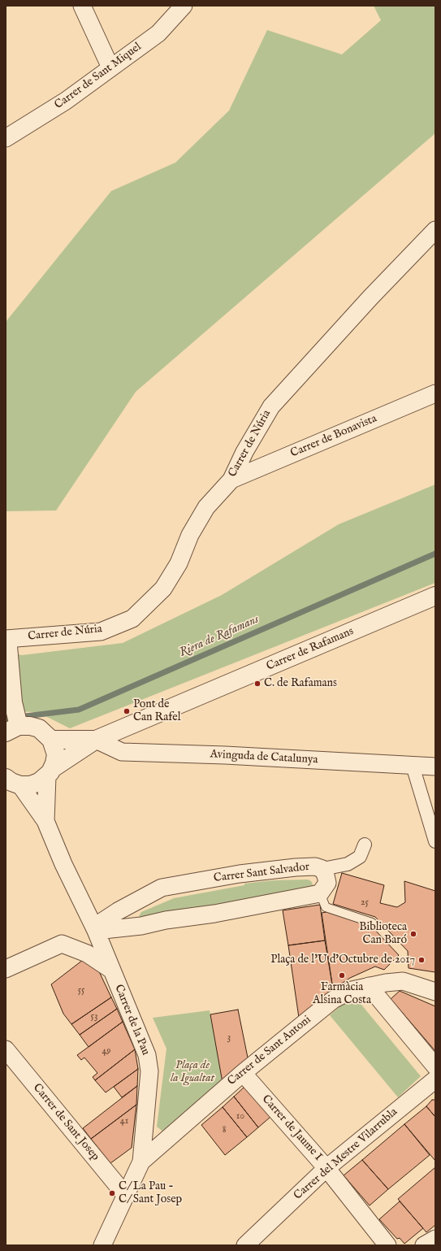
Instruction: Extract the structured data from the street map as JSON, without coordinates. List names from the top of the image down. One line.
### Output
{"streets":{"street":["Carrer de Sant Miquel","Carrer de Bonavista","Carrer de Núria","Carrer de Rafamans","Avinguda de Catalunya","Carrer Sant Salvador","Carrer de la Pau","Carrer de Sant Antoni","Carrer de Sant Josep","Carrer de Jaume I","Carrer del Mestre Vilarrubla"]},"crossings":[["Carrer de Bonavista","Carrer de Núria"],["Carrer de Rafamans","Avinguda de Catalunya"],["Carrer de Rafamans","Carrer de la Pau"],["Carrer Sant Salvador","Carrer de la Pau"],["Carrer de la Pau","Carrer de Sant Antoni"],["Carrer de la Pau","Carrer de Sant Josep"],["Carrer de Sant Antoni","Carrer de Jaume I"],["Carrer de Jaume I","Carrer del Mestre Vilarrubla"]],"water":["Riera de Rafamans"],"parks":["Plaça de la Igualtat"],"places":["C. de Rafamans","Pont de Can Rafel","Biblioteca Can Baró","Plaça de l'U d'Octubre de 2017","Farmàcia Alsina Costa","C/ La Pau - C/ Sant Josep"],"house_numbers":["25","55","53","3","49","10","41","8"]}
